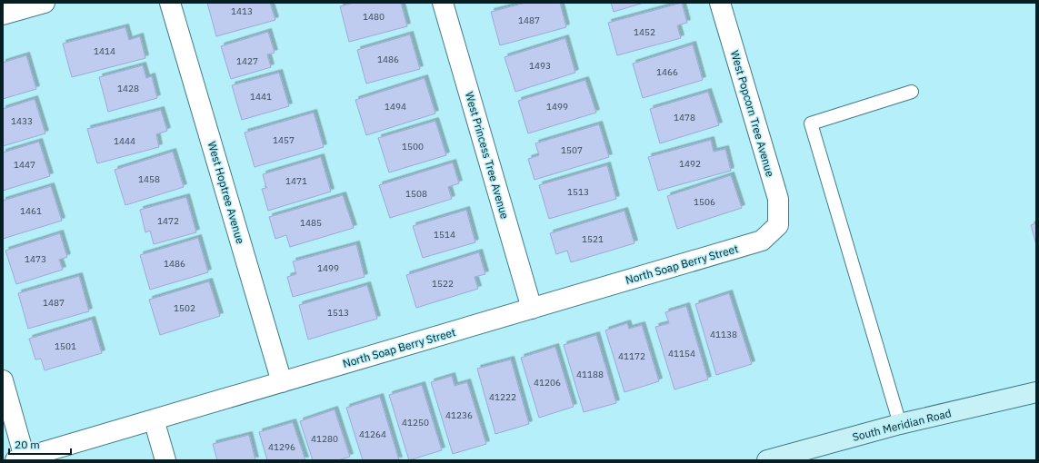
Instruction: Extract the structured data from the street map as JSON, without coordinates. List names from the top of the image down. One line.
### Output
{"streets":{"street":["West Popcorn Tree Avenue","West Princess Tree Avenue","West Hoptree Avenue","North Soap Berry Street","South Meridian Road"]},"crossings":[["West Popcorn Tree Avenue","North Soap Berry Street"],["West Princess Tree Avenue","North Soap Berry Street"],["West Hoptree Avenue","North Soap Berry Street"]],"house_numbers":["1413","1480","1487","1452","1414","1486","1427","1493","1466","1428","1441","1494","1499","1478","1433","1457","1444","1500","1507","1492","1447","1458","1471","1513","1508","1506","1461","1472","1485","1514","1521","1473","1486","1499","1522","1487","1502","1513","41138","1501","41154","41172","41188","41206","41222","41236","41250","41264","41280","41296"],"scale_bar":"20 m"}
